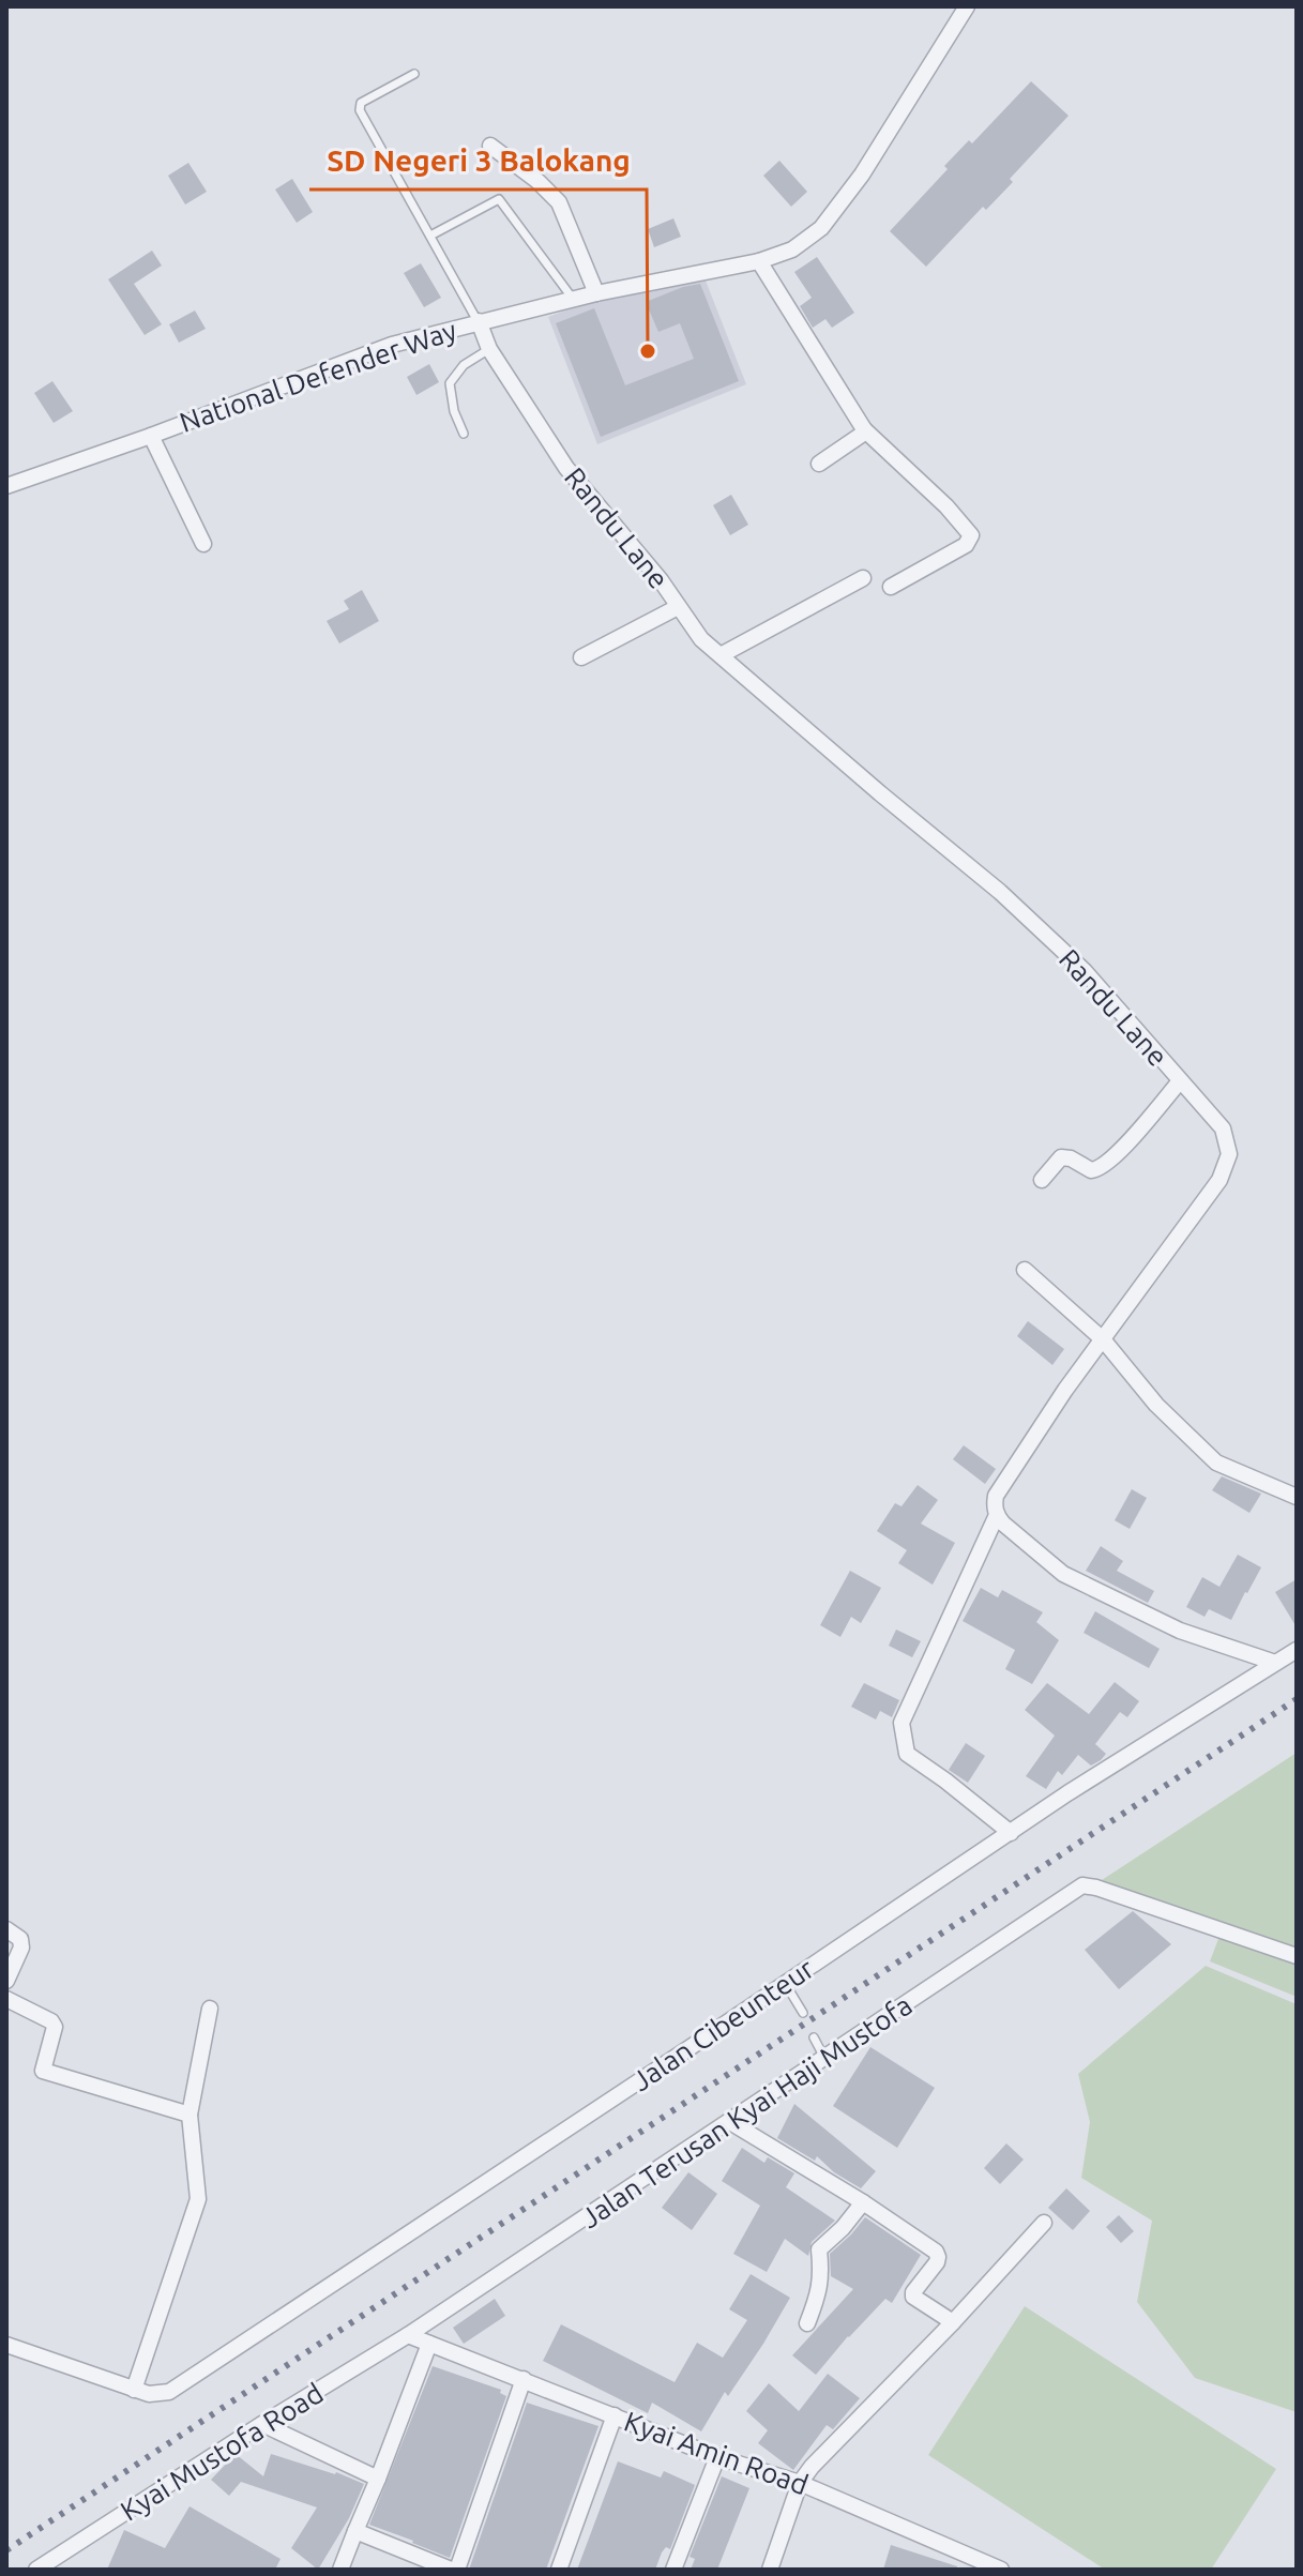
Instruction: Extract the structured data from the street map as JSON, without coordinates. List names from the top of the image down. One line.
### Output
{"streets":{"street":["National Defender Way","Randu Lane","Jalan Cibeunteur","Jalan Terusan Kyai Haji Mustofa","Kyai Mustofa Road","Kyai Amin Road"]},"crossings":[["National Defender Way","Randu Lane"],["Randu Lane","Jalan Cibeunteur"],["Jalan Terusan Kyai Haji Mustofa","Kyai Mustofa Road"],["Jalan Terusan Kyai Haji Mustofa","Kyai Amin Road"],["Kyai Mustofa Road","Kyai Amin Road"]],"places":["SD Negeri 3 Balokang"]}
